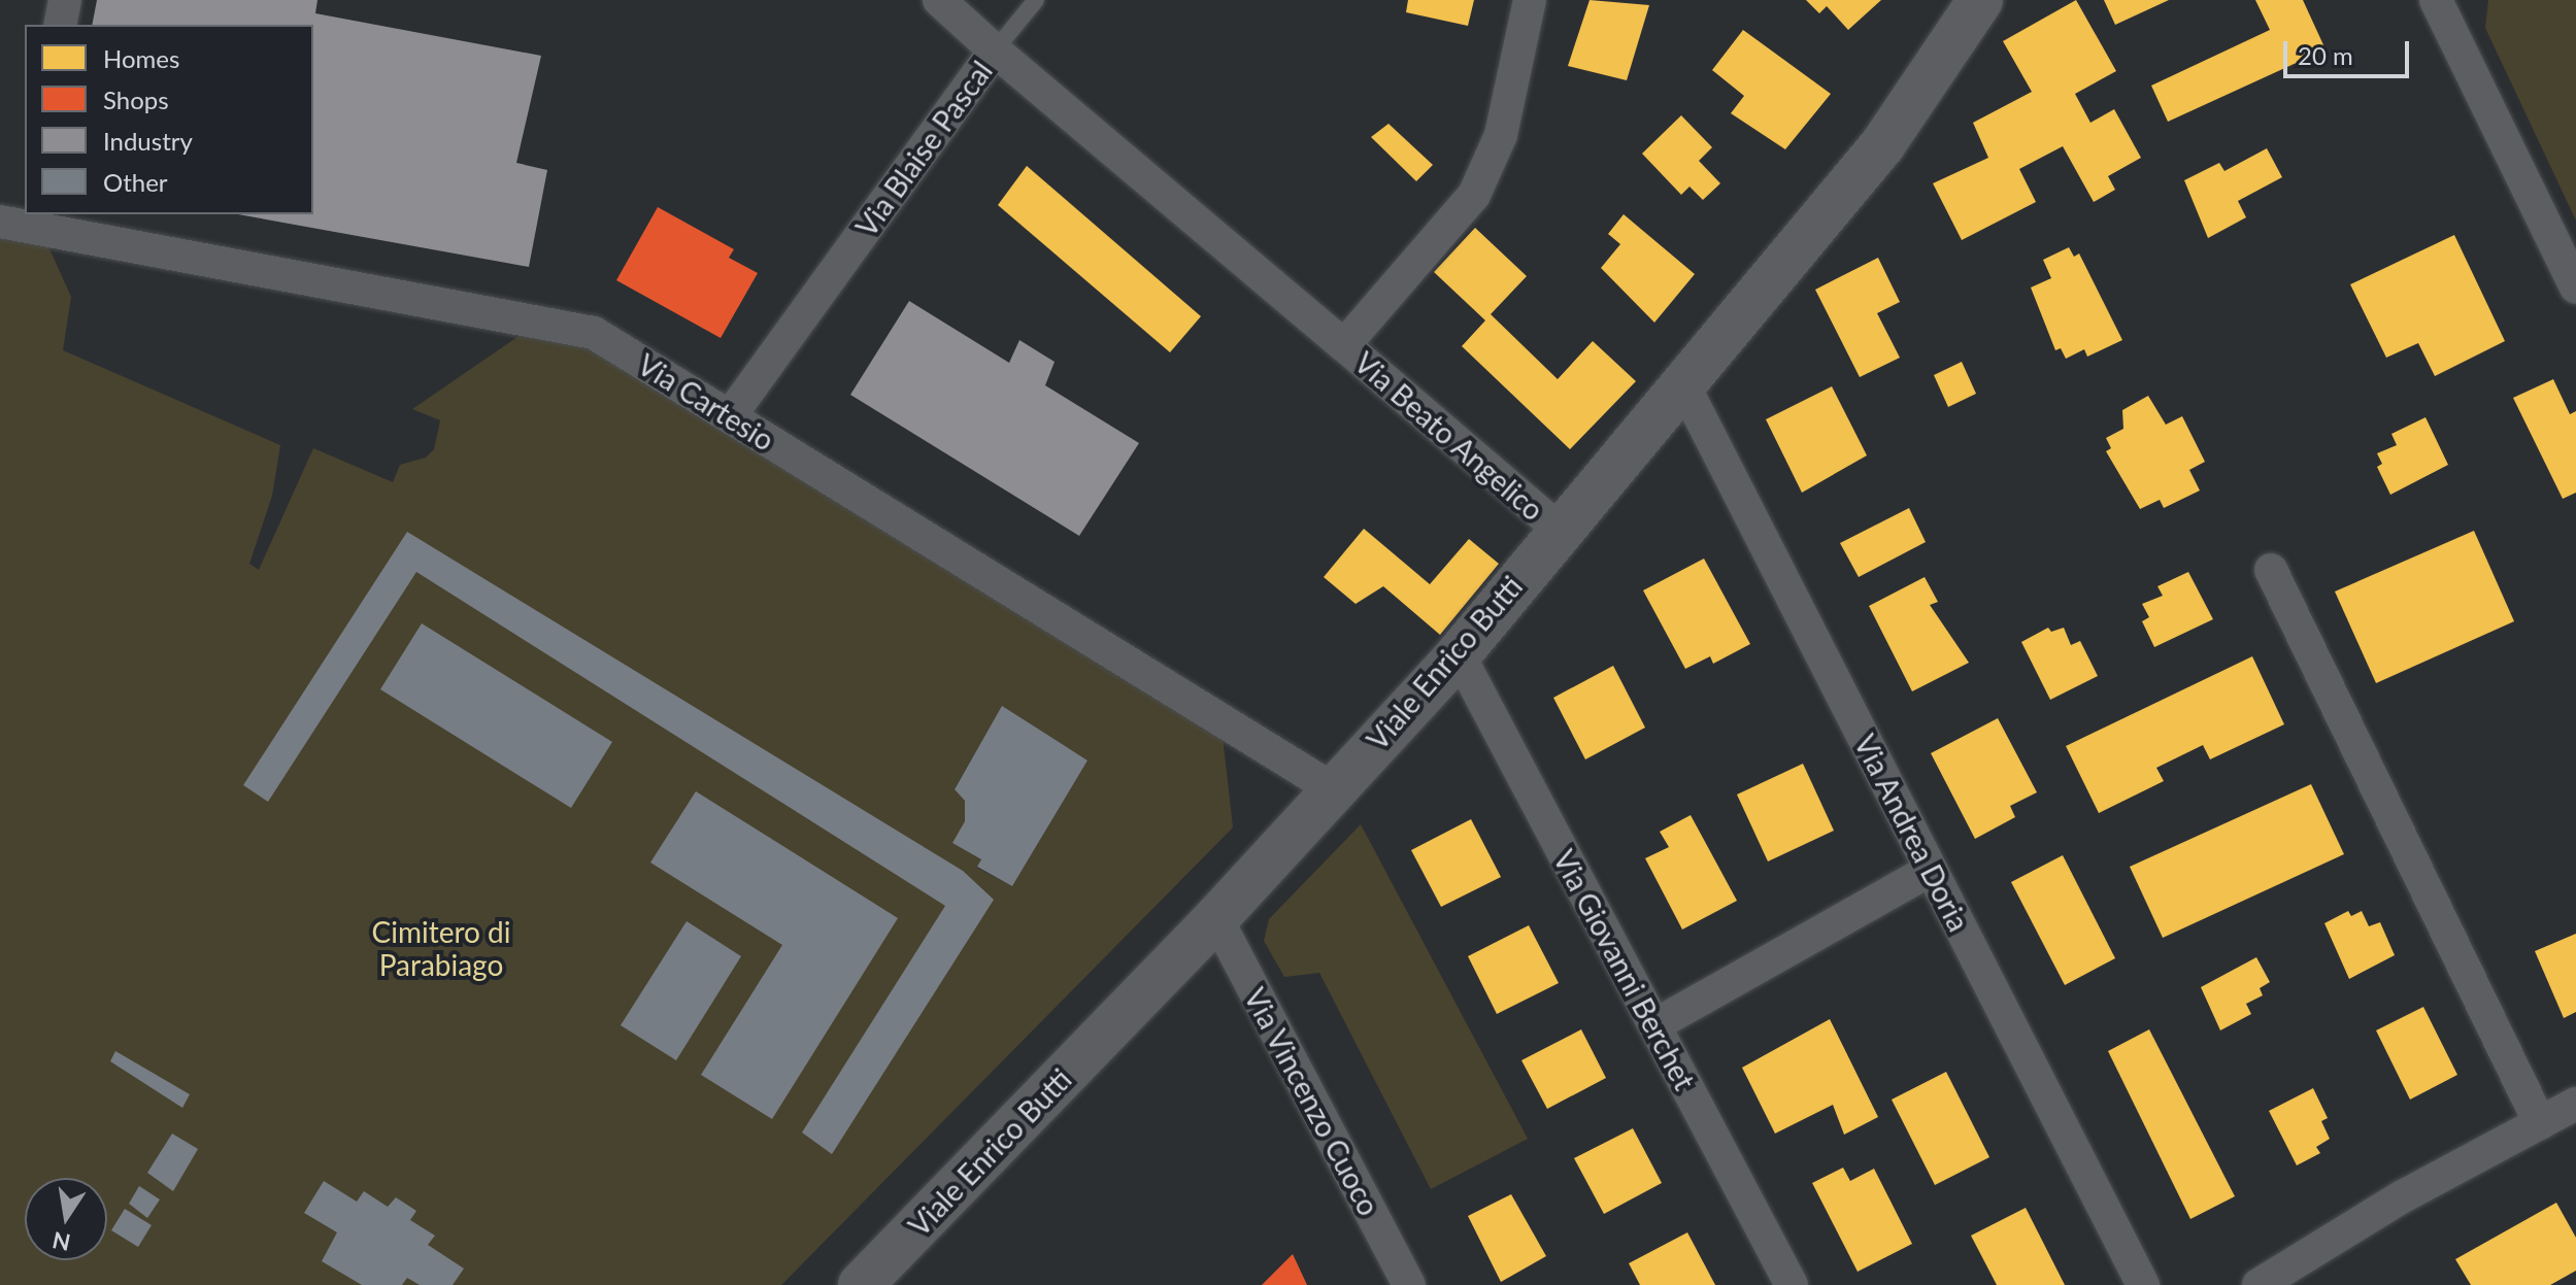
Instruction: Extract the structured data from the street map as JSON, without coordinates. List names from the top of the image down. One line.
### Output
{"streets":{"street":["Via Blaise Pascal","Via Cartesio","Via Beato Angelico","Viale Enrico Butti","Via Andrea Doria","Via Giovanni Berchet","Via Vincenzo Cuoco"]},"crossings":[["Via Blaise Pascal","Via Cartesio"],["Via Blaise Pascal","Via Beato Angelico"],["Via Cartesio","Viale Enrico Butti"],["Via Beato Angelico","Viale Enrico Butti"],["Viale Enrico Butti","Via Andrea Doria"],["Viale Enrico Butti","Via Giovanni Berchet"],["Viale Enrico Butti","Via Vincenzo Cuoco"]],"parks":["Cimitero di Parabiago"],"legend":["Homes","Shops","Industry","Other"],"scale_bar":"20 m","north":"bottom"}
